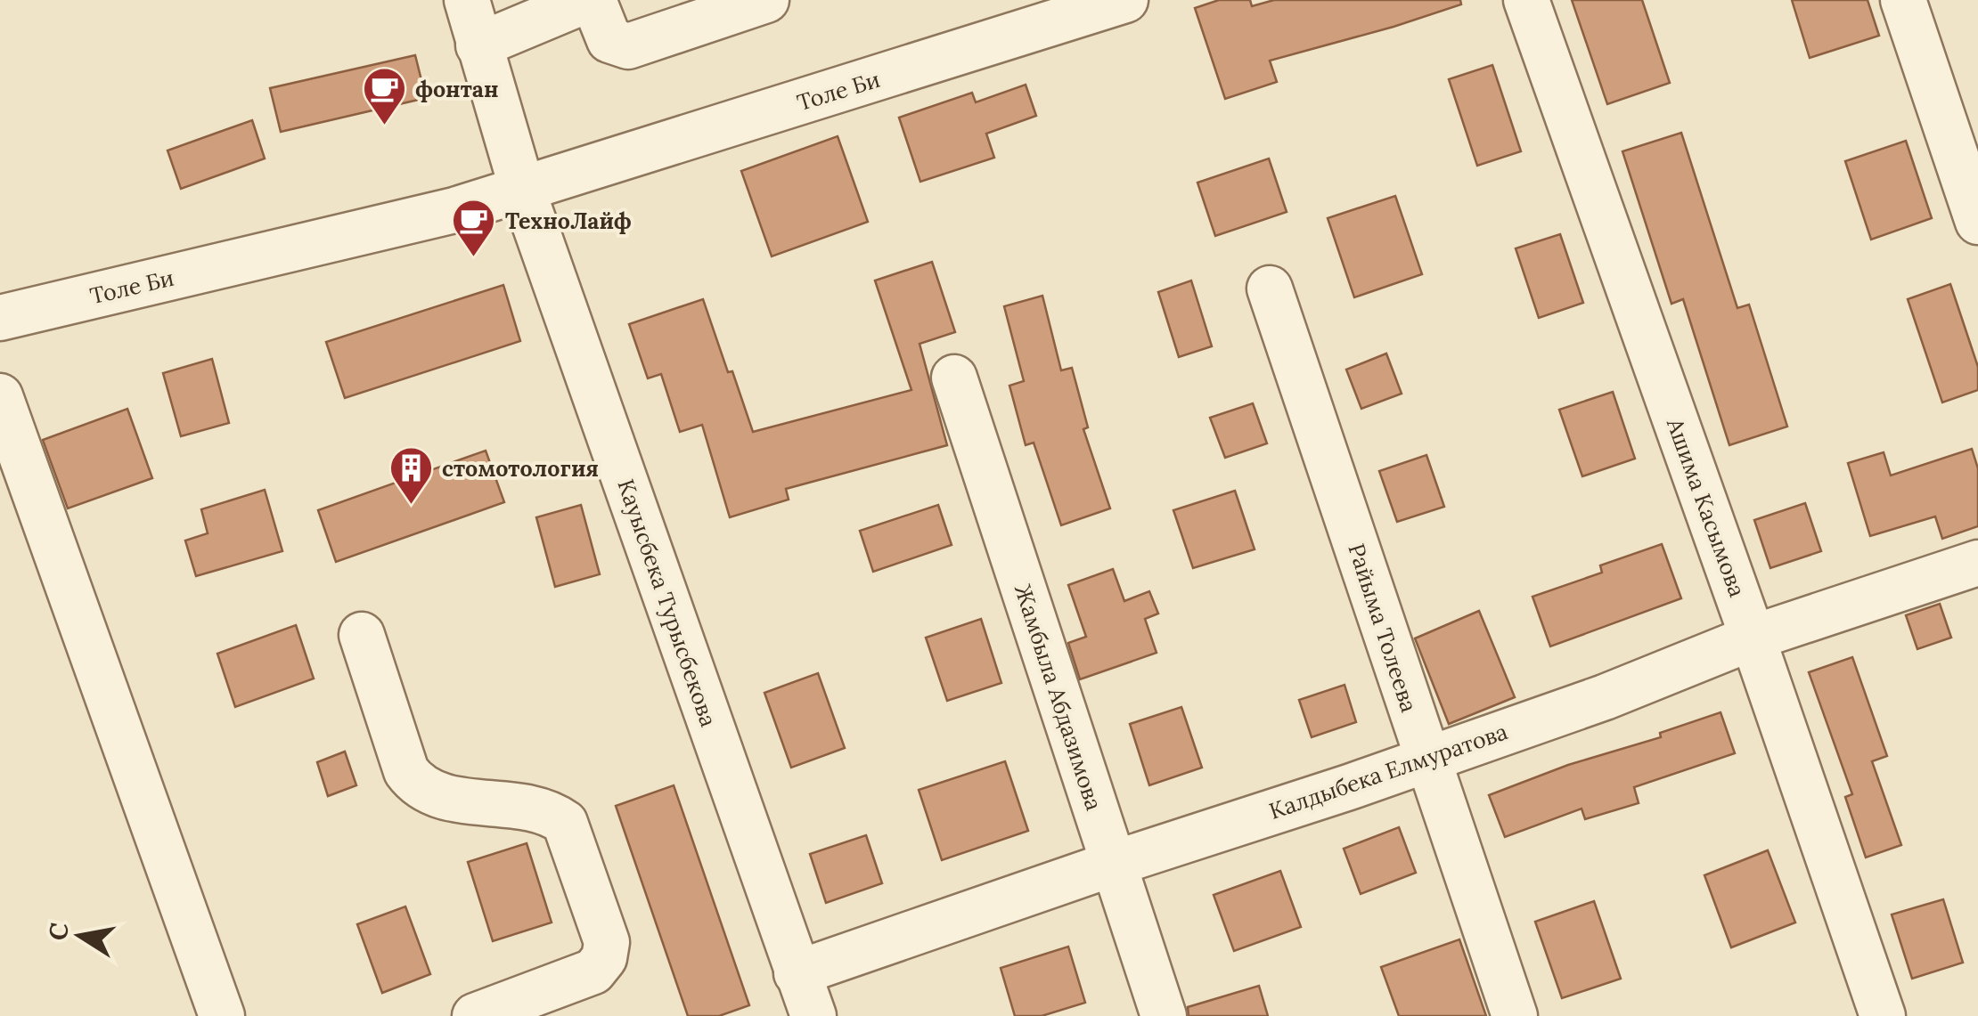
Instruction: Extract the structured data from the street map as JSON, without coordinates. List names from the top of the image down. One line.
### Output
{"streets":{"street":["Толе Би","Ашима Касымова","Кауысбека Турысбекова","Райыма Толеева","Жамбыла Абдазимова","Калдыбека Елмуратова"]},"crossings":[["Толе Би","Кауысбека Турысбекова"],["Ашима Касымова","Калдыбека Елмуратова"],["Кауысбека Турысбекова","Калдыбека Елмуратова"],["Райыма Толеева","Калдыбека Елмуратова"],["Жамбыла Абдазимова","Калдыбека Елмуратова"]],"places":{"cafe":["фонтан","ТехноЛайф"],"building":["стомотология"]},"north":"left"}
